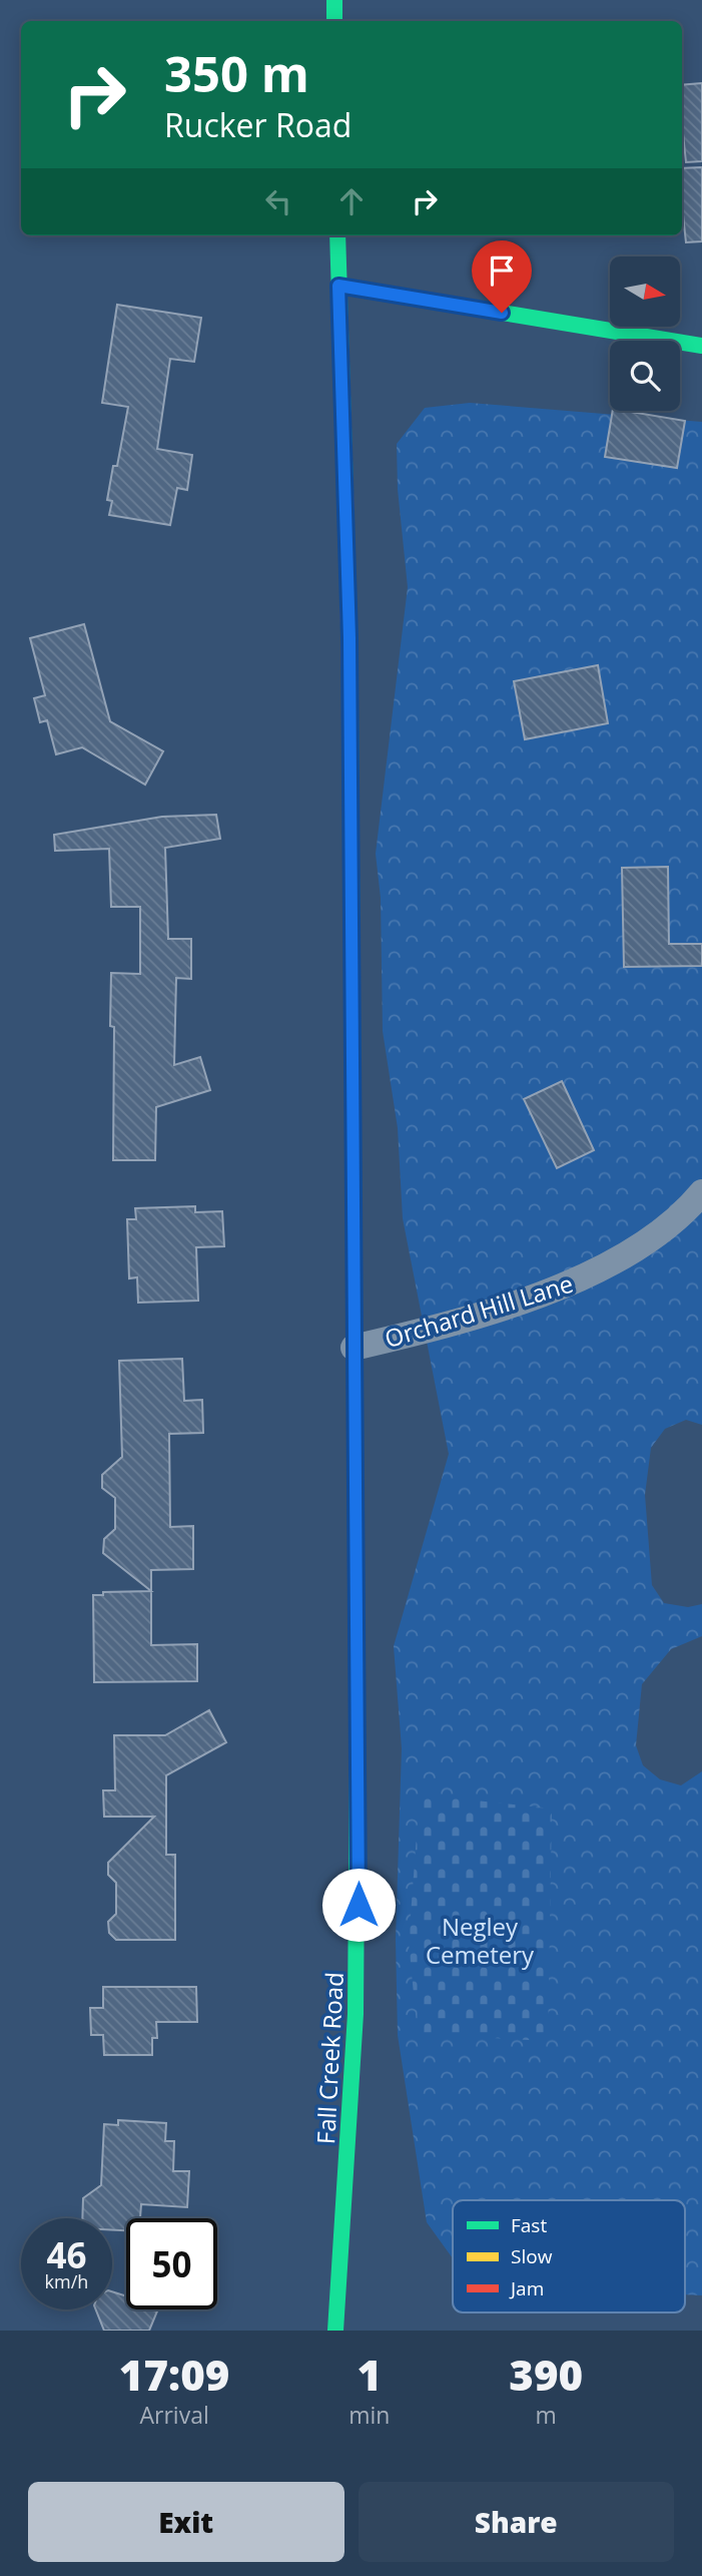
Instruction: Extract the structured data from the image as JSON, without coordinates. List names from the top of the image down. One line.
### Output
{"streets":{"main road":["Fall Creek Road"],"street":["Orchard Hill Lane"]},"crossings":[["Orchard Hill Lane","Fall Creek Road"]],"parks":["Negley Cemetery"],"legend":["Fast","Slow","Jam"],"north":"right","page":{"turn":["350 m","Rucker Road"],"speed":"46 km/h","limit":"50","eta":["17:09","Arrival","1","min","390","m"],"buttons":["Exit","Share"]}}
